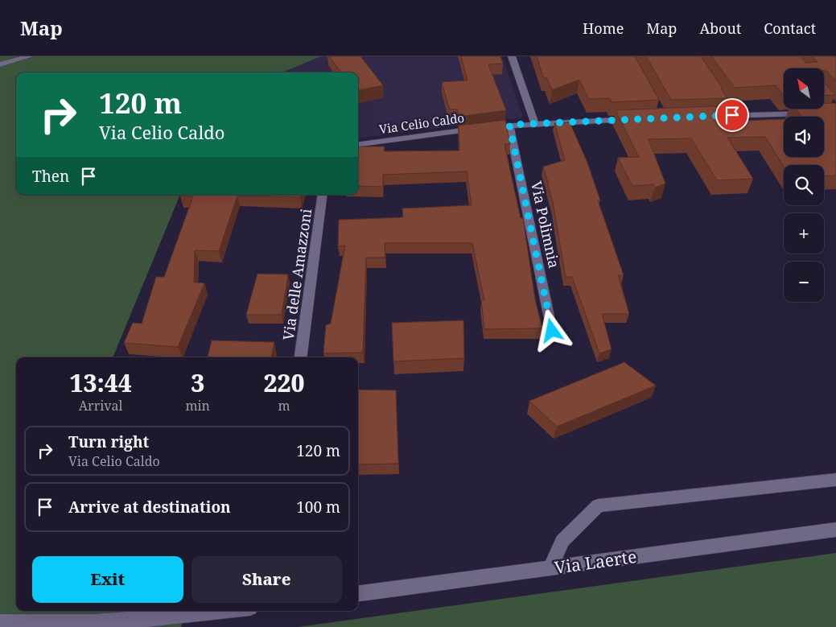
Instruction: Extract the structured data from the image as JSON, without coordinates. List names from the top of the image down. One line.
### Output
{"streets":{"street":["Via Celio Caldo","Via Polimnia","Via delle Amazzoni","Via Laerte"]},"crossings":[["Via Celio Caldo","Via Polimnia"]],"north":"top left","page":{"header":"Map","nav":["Home","Map","About","Contact"],"map_buttons":["+","−"],"turn":["120 m","Via Celio Caldo"],"then":"Then","eta":["13:44","Arrival","3","min","220","m"],"list":[{"name":"Turn right","note":"Via Celio Caldo","value":"120 m"},{"name":"Arrive at destination","value":"100 m"}],"buttons":["Exit","Share"]}}
